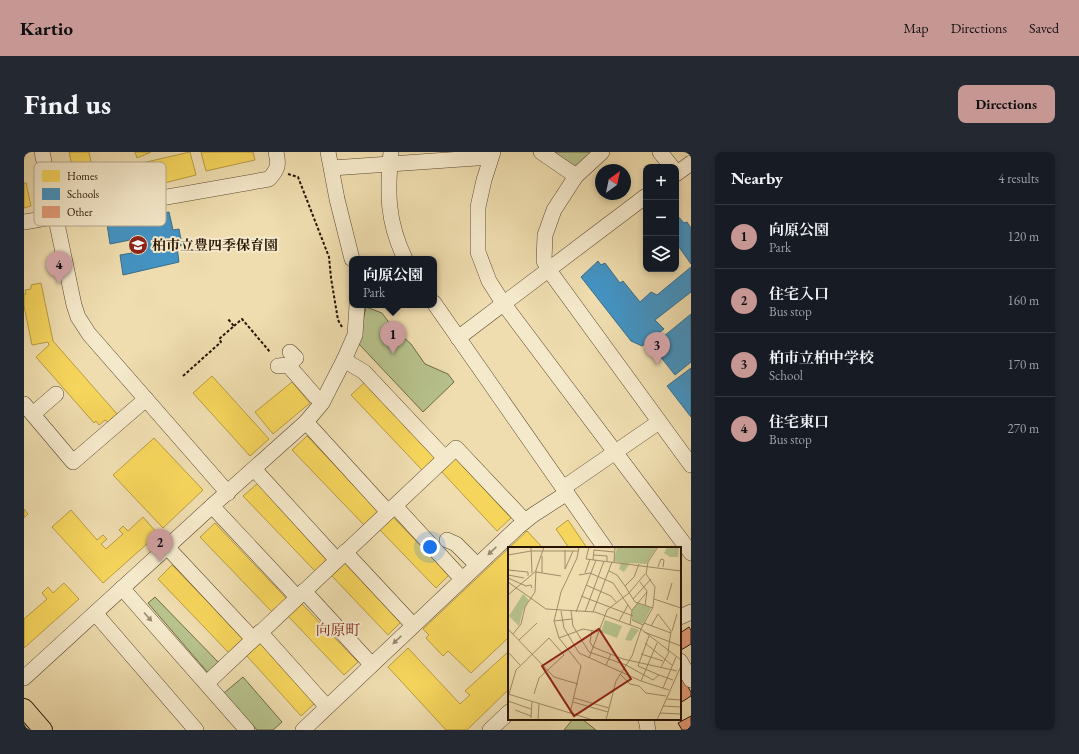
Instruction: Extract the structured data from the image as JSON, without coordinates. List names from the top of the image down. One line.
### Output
{"districts":["向原町"],"places":{"school or university":["柏市立豊四季保育園"]},"legend":["Homes","Schools","Other"],"north":"top right","page":{"header":"Kartio","nav":["Map","Directions","Saved"],"buttons":"Directions","title":"Find us","heading":["Nearby","4 results"],"map_buttons":["+","−"],"list":[{"mark":"1","name":"向原公園","note":"Park","value":"120 m"},{"mark":"2","name":"住宅入口","note":"Bus stop","value":"160 m"},{"mark":"3","name":"柏市立柏中学校","note":"School","value":"170 m"},{"mark":"4","name":"住宅東口","note":"Bus stop","value":"270 m"}],"pins":["4","1","3","2"],"popup":["向原公園","Park"]}}
